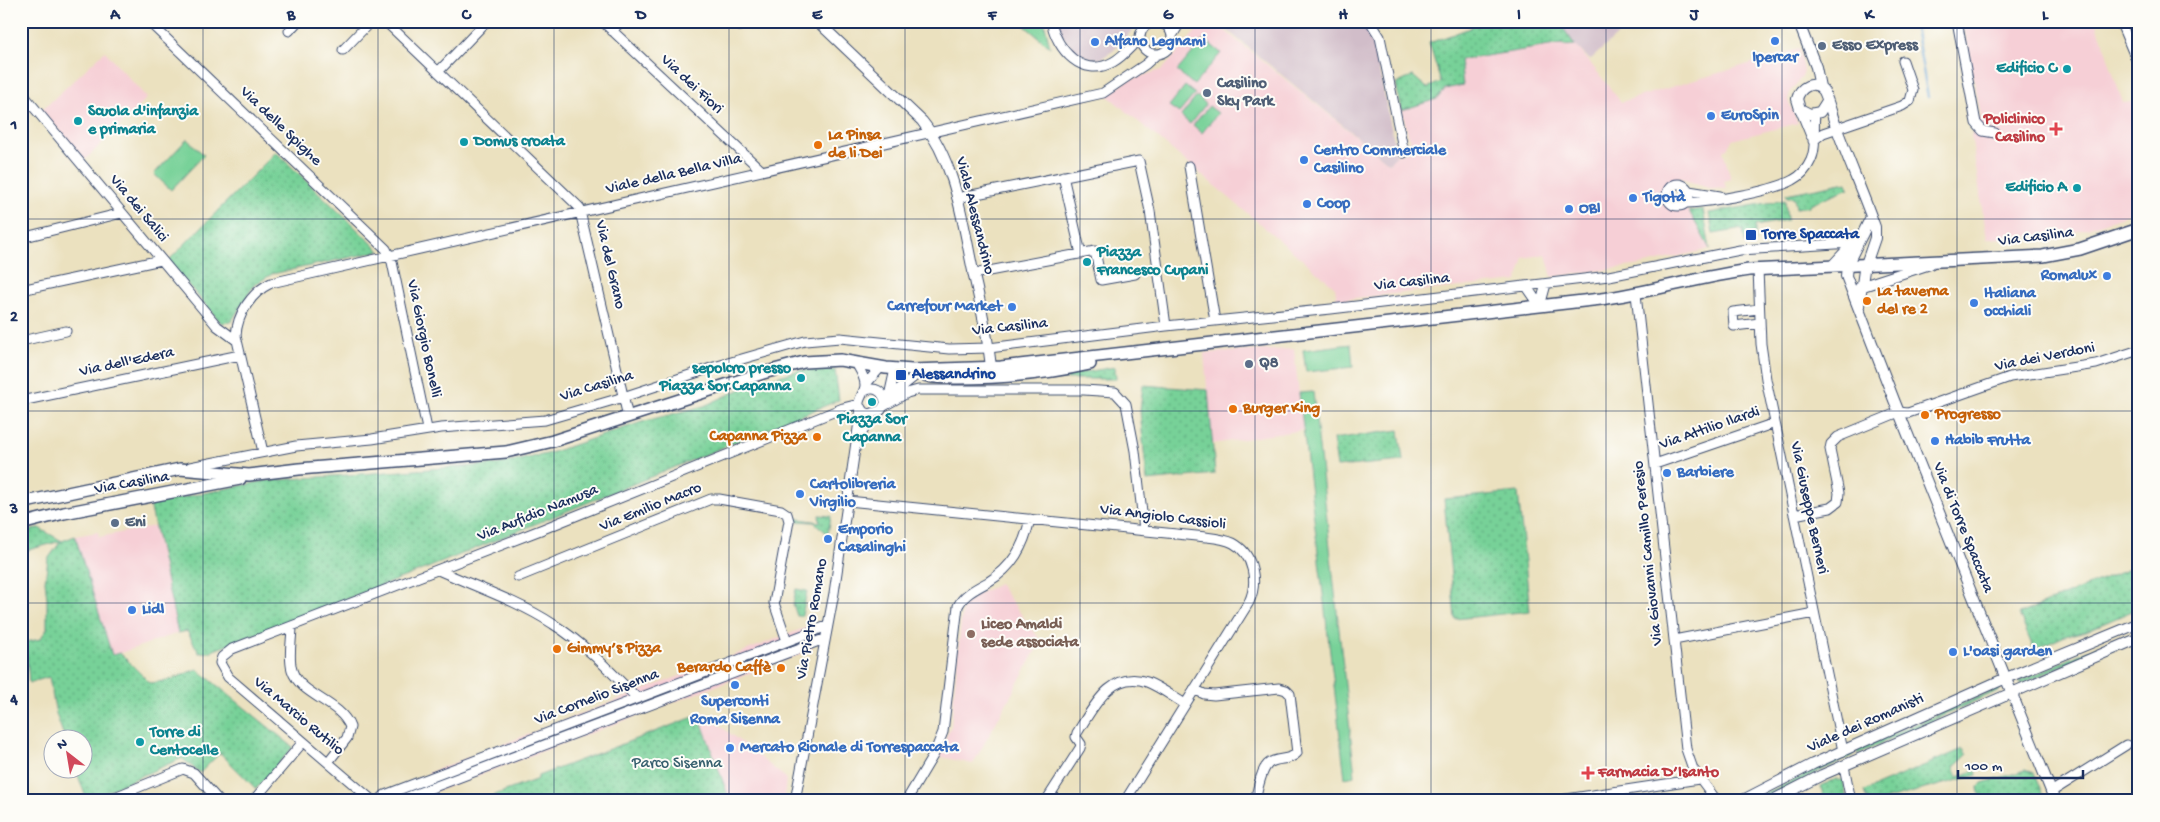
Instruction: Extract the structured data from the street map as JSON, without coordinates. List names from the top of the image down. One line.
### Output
{"streets":{"main road":["Via Casilina"],"street":["Via dei Fiori","Via delle Spighe","Viale della Bella Villa","Via dei Salici","Viale Alessandrino","Via del Grano","Via Giorgio Bonelli","Via dei Verdoni","Via dell'Edera","Via Attilio Ilardi","Via Emilio Macro","Via Giuseppe Berneri","Via Aufidio Namusa","Via Angiolo Cassioli","Via di Torre Spaccata","Via Giovanni Camillo Peresio","Via Pietro Romano","Via Cornelio Sisenna","Via Marcio Rutilio","Viale dei Romanisti"]},"crossings":[["Via dei Fiori","Viale della Bella Villa"],["Via delle Spighe","Viale della Bella Villa"],["Via delle Spighe","Via Giorgio Bonelli"],["Viale della Bella Villa","Via dei Salici"],["Viale della Bella Villa","Viale Alessandrino"],["Viale della Bella Villa","Via del Grano"],["Viale della Bella Villa","Via Giorgio Bonelli"],["Viale della Bella Villa","Via dell'Edera"],["Viale Alessandrino","Via Casilina"],["Via Casilina","Via del Grano"],["Via Casilina","Via Giorgio Bonelli"],["Via Casilina","Via Giuseppe Berneri"],["Via Casilina","Via di Torre Spaccata"],["Via Casilina","Via Giovanni Camillo Peresio"],["Via dei Verdoni","Via Giuseppe Berneri"],["Via dei Verdoni","Via di Torre Spaccata"],["Via Attilio Ilardi","Via Giuseppe Berneri"],["Via Attilio Ilardi","Via Giovanni Camillo Peresio"],["Via Emilio Macro","Via Cornelio Sisenna"],["Via Giuseppe Berneri","Viale dei Romanisti"],["Via Aufidio Namusa","Via Pietro Romano"],["Via Aufidio Namusa","Via Marcio Rutilio"],["Via Angiolo Cassioli","Via Pietro Romano"],["Via di Torre Spaccata","Viale dei Romanisti"],["Via Pietro Romano","Via Cornelio Sisenna"]],"parks":["Parco Sisenna"],"places":{"other":["Ipercar","Alfano Legnami","Esso Express","Edificio C","Casilino Sky Park","EuroSpin","Scuola d'infanzia e primaria","Domus croata","La Pinsa de li Dei","Centro Commerciale Casilino","Edificio A","Tigotà","Coop","OBI","Piazza Francesco Cupani","Romalux","La taverna del re 2","Italiana occhiali","Carrefour Market","Q8","sepolcro presso Piazza Sor Capanna","Piazza Sor Capanna","Burger King","Progresso","Capanna Pizza","Habib Frutta","Barbiere","Cartolibreria Virgilio","Eni","Emporio Casalinghi","Lidl","Liceo Amaldi sede associata","Gimmy’s Pizza","L'oasi garden","Berardo Caffè","Superconti Roma Sisenna","Torre di Centocelle","Mercato Rionale di Torrespaccata"],"health":["Policlinico Casilino","Farmacia D’Isanto"],"transit":["Torre Spaccata","Alessandrino"]},"scale_bar":"100 m","north":"top left","grid":{"columns":["A","B","C","D","E","F","G","H","I","J","K","L"],"rows":["1","2","3","4"]}}
